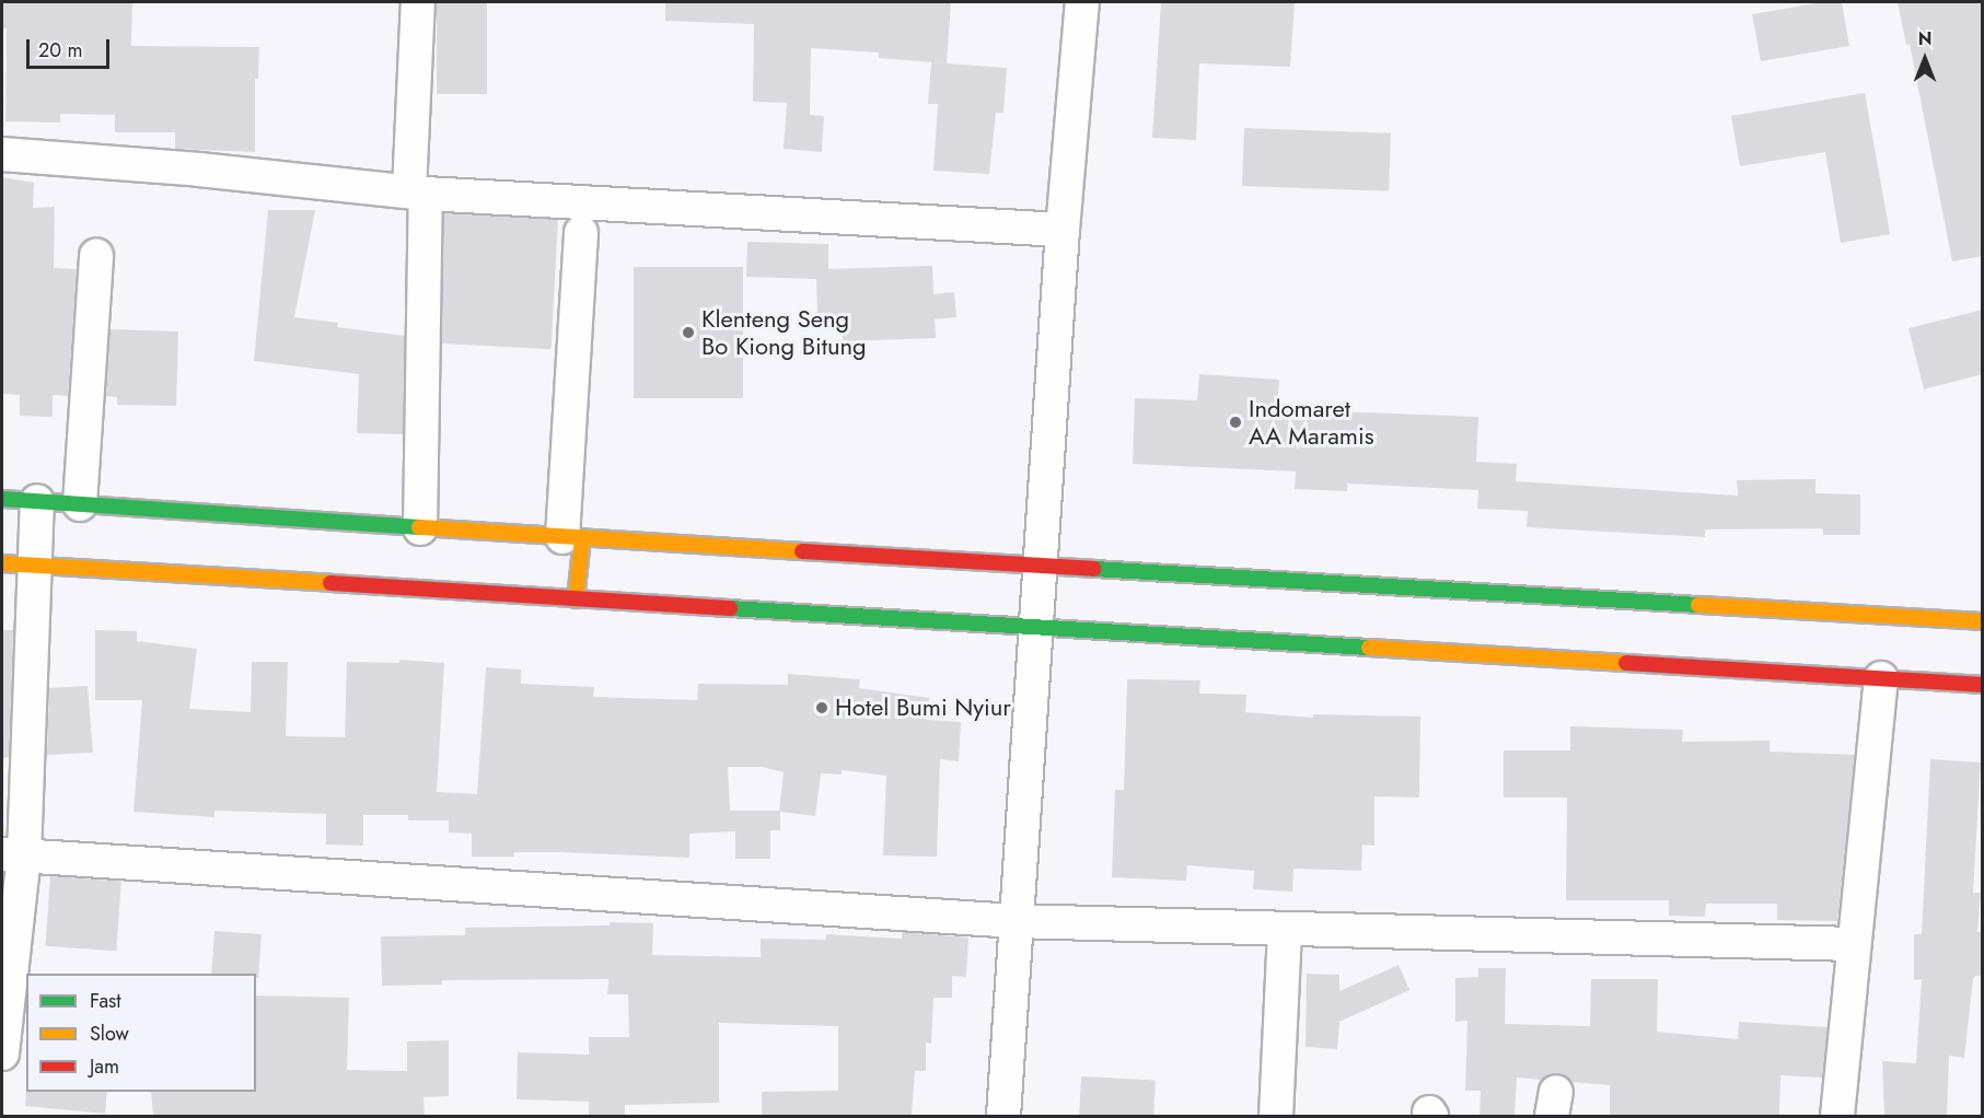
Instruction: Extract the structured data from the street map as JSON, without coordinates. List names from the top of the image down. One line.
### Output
{"places":["Klenteng Seng Bo Kiong Bitung","Indomaret AA Maramis","Hotel Bumi Nyiur"],"legend":["Fast","Slow","Jam"],"scale_bar":"20 m","north":"top"}
